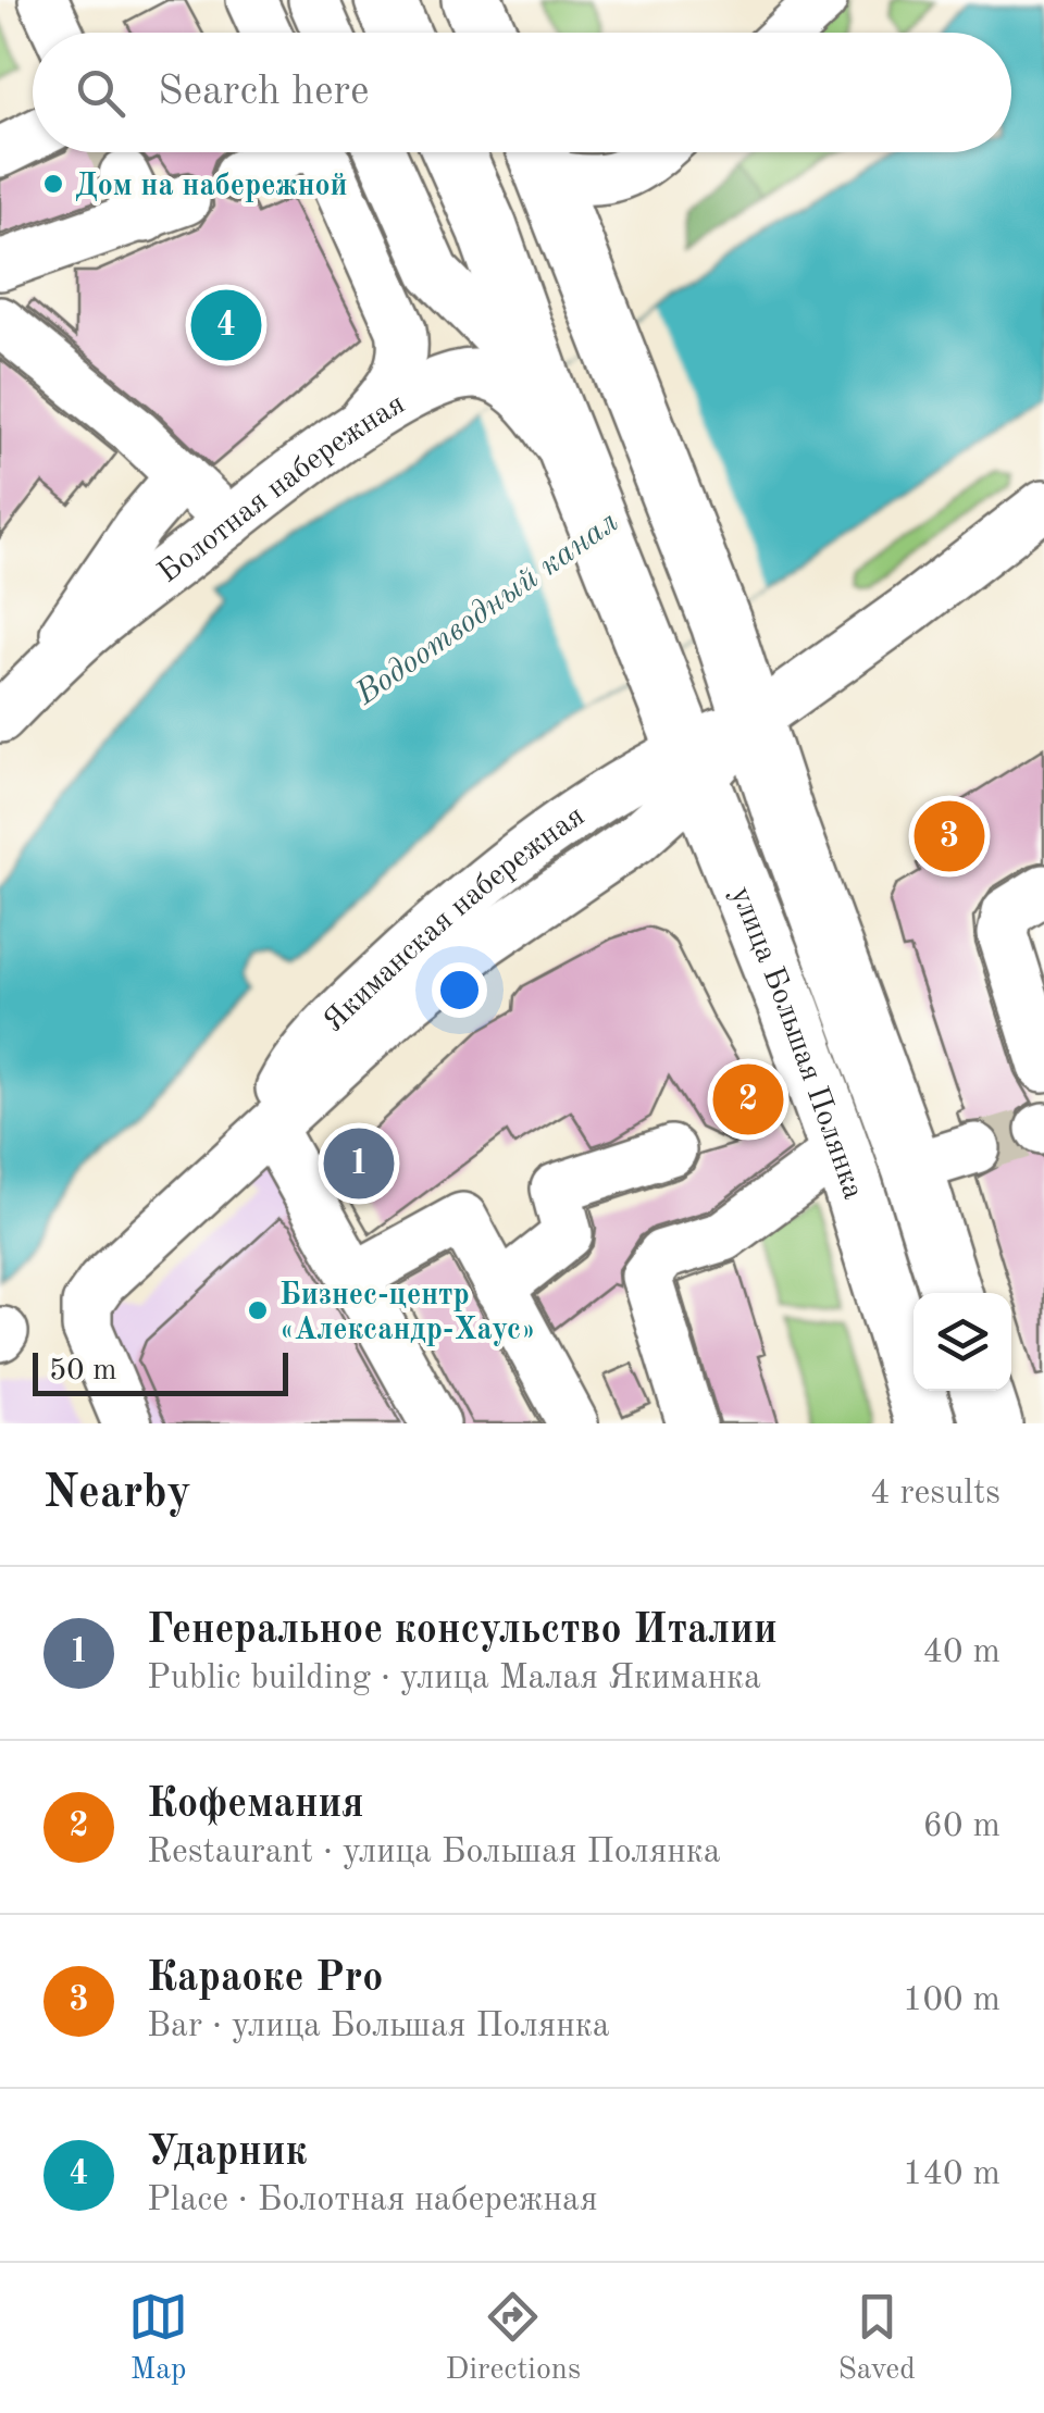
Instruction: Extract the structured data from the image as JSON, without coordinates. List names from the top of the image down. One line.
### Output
{"streets":{"main road":["улица Большая Полянка"],"street":["Болотная набережная","Якиманская набережная"]},"crossings":[["Болотная набережная","улица Большая Полянка"],["Якиманская набережная","улица Большая Полянка"]],"water":["Водоотводный канал"],"places":["Дом на набережной","Бизнес-центр «Александр-Хаус»"],"scale_bar":"50 m","page":{"search":"Search here","pins":["4","3","2","1"],"scale":"50 m","heading":["Nearby","4 results"],"list":[{"mark":"1","name":"Генеральное консульство Италии","note":"Public building · улица Малая Якиманка","value":"40 m"},{"mark":"2","name":"Кофемания","note":"Restaurant · улица Большая Полянка","value":"60 m"},{"mark":"3","name":"Караоке Pro","note":"Bar · улица Большая Полянка","value":"100 m"},{"mark":"4","name":"Ударник","note":"Place · Болотная набережная","value":"140 m"}],"nav":["Map","Directions","Saved"]}}
